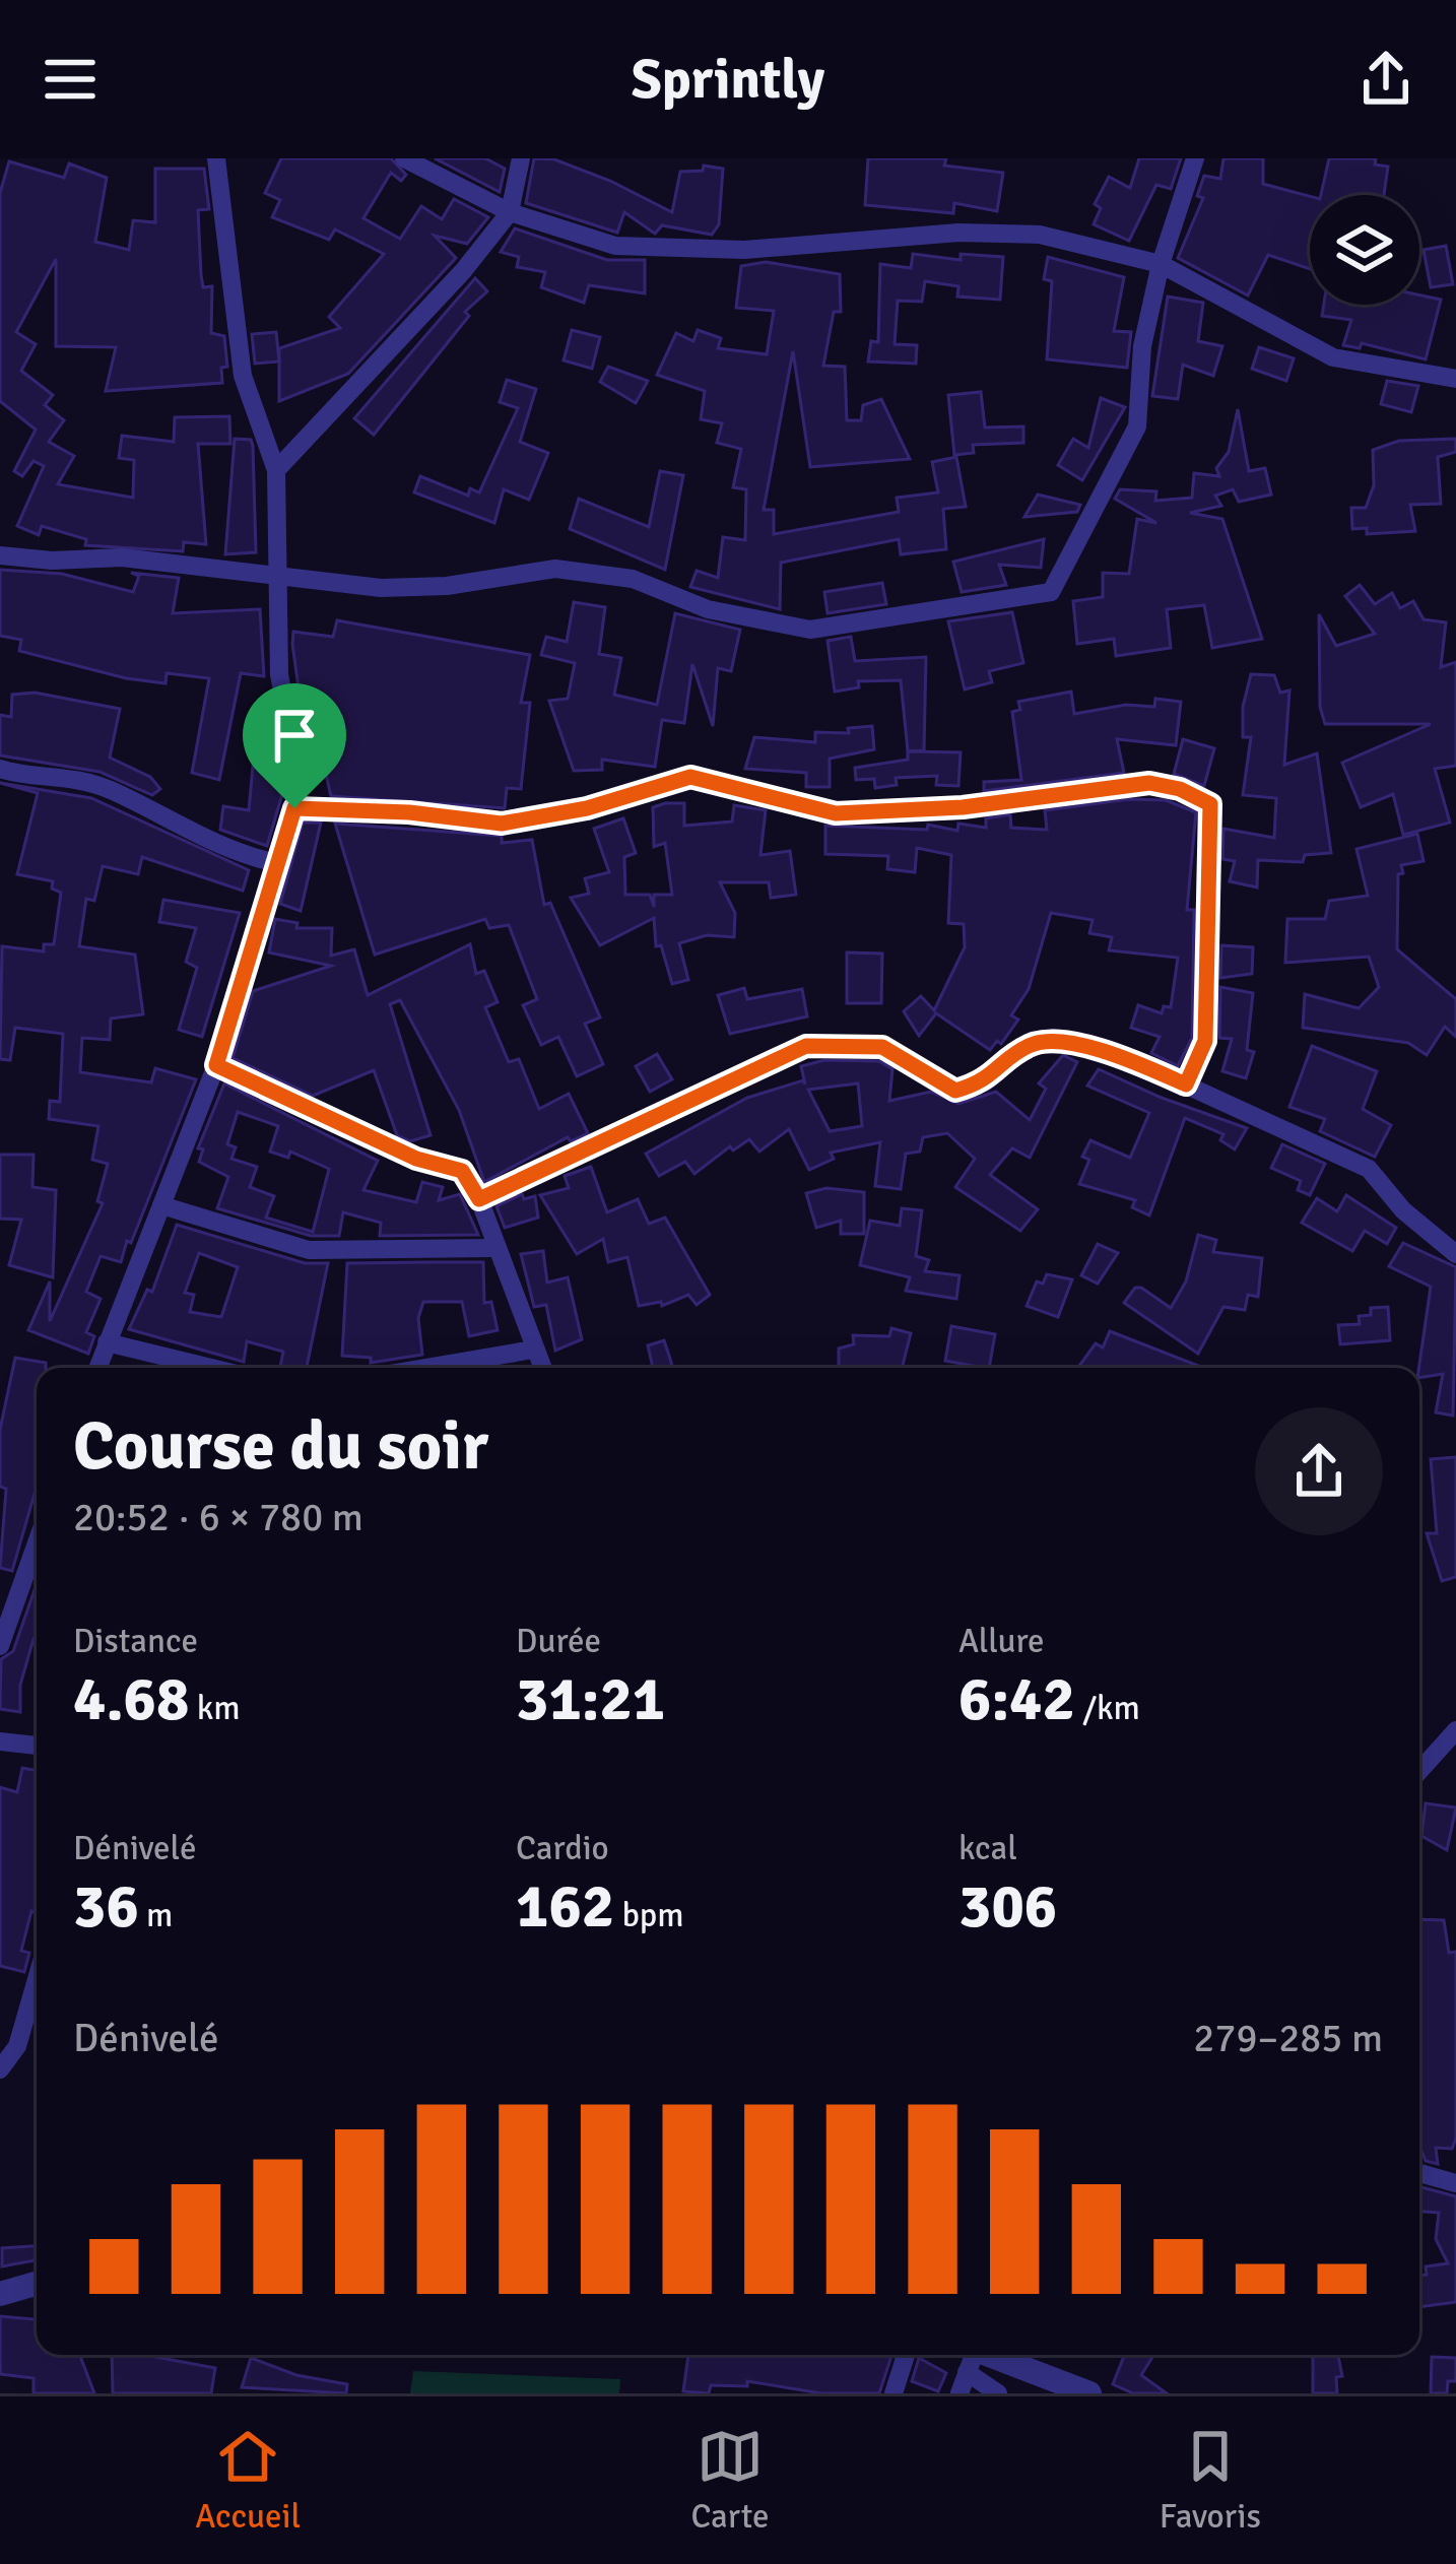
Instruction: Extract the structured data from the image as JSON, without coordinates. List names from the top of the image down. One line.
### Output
{"page":{"header":"Sprintly","heading":["Course du soir","20:52 · 6 × 780 m"],"stats":[["Distance","4.68 km"],["Durée","31:21"],["Allure","6:42 /km"],["Dénivelé","36 m"],["Cardio","162 bpm"],["kcal","306"]],"chart":["Dénivelé","279–285 m"],"tabs":["Accueil","Carte","Favoris"]}}
